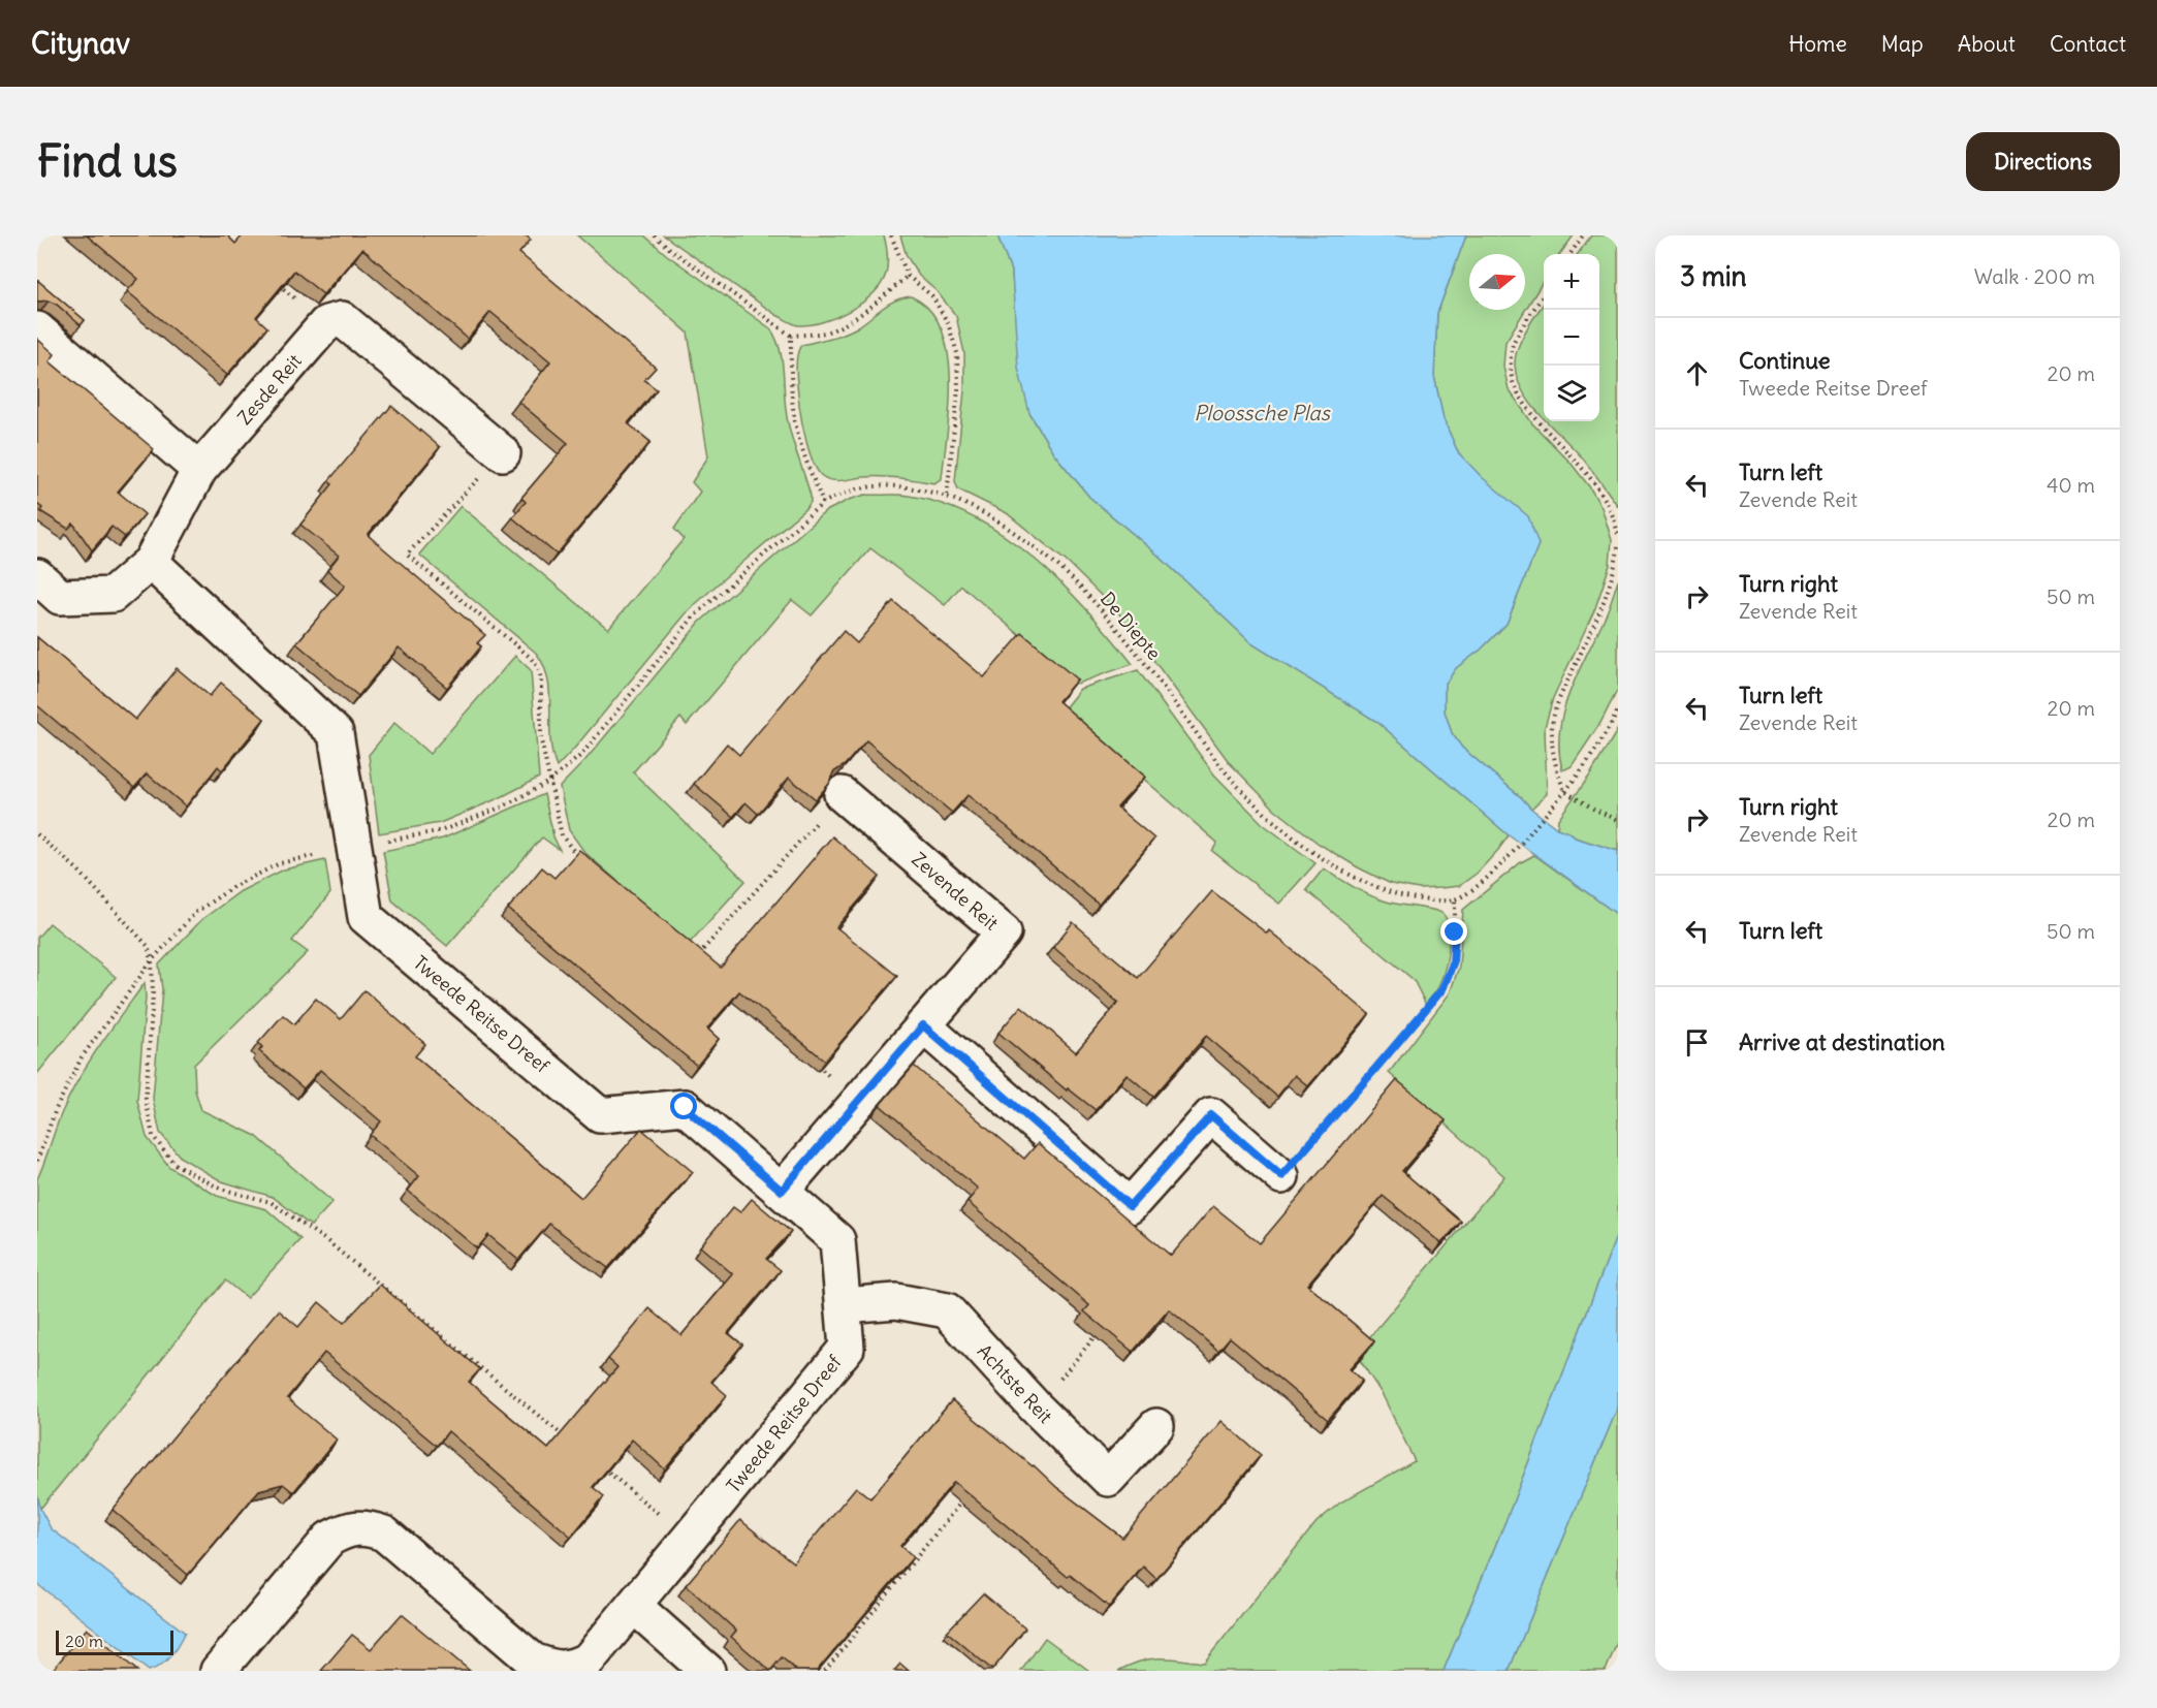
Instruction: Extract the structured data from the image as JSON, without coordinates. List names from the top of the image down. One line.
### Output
{"streets":{"street":["Zesde Reit","Zevende Reit","Tweede Reitse Dreef","Achtste Reit"],"path":["De Diepte"]},"crossings":[["Zesde Reit","Tweede Reitse Dreef"],["De Diepte","Tweede Reitse Dreef"],["Zevende Reit","Tweede Reitse Dreef"],["Tweede Reitse Dreef","Achtste Reit"]],"water":["Ploossche Plas"],"scale_bar":"20 m","north":"right","page":{"header":"Citynav","nav":["Home","Map","About","Contact"],"buttons":"Directions","title":"Find us","heading":["3 min","Walk · 200 m"],"map_buttons":["+","−"],"list":[["Continue","Tweede Reitse Dreef","20 m"],["Turn left","Zevende Reit","40 m"],["Turn right","Zevende Reit","50 m"],["Turn left","Zevende Reit","20 m"],["Turn right","Zevende Reit","20 m"],["Turn left","50 m"],"Arrive at destination"],"scale":"20 m"}}
